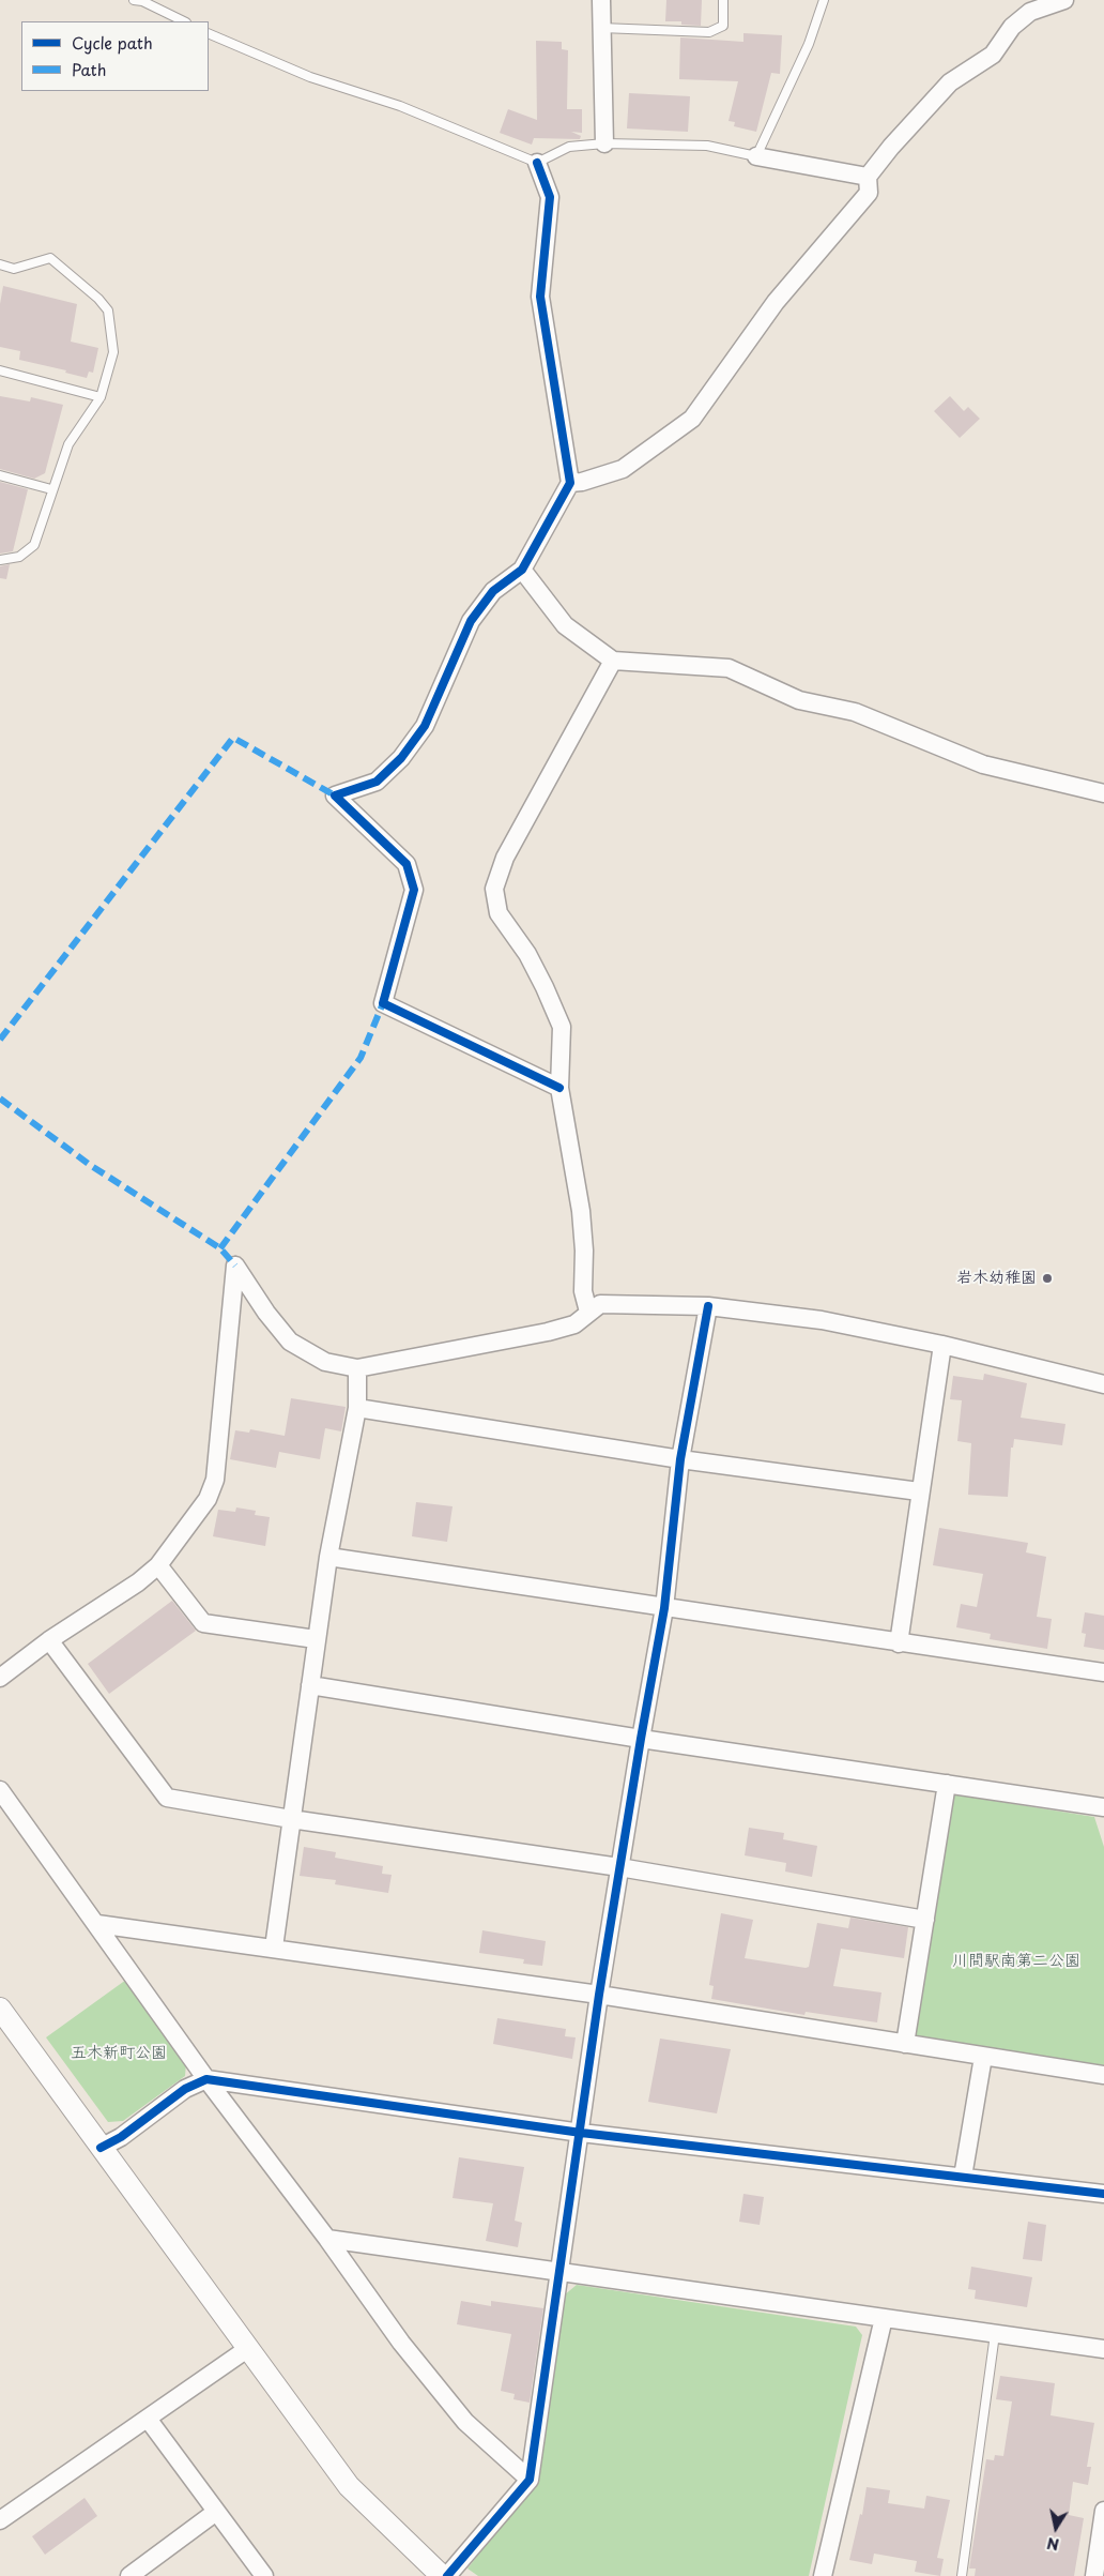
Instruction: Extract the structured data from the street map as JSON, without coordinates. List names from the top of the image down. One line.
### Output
{"parks":["川間駅南第二公園","五木新町公園"],"places":["岩木幼稚園"],"legend":["Cycle path","Path"],"north":"bottom"}
